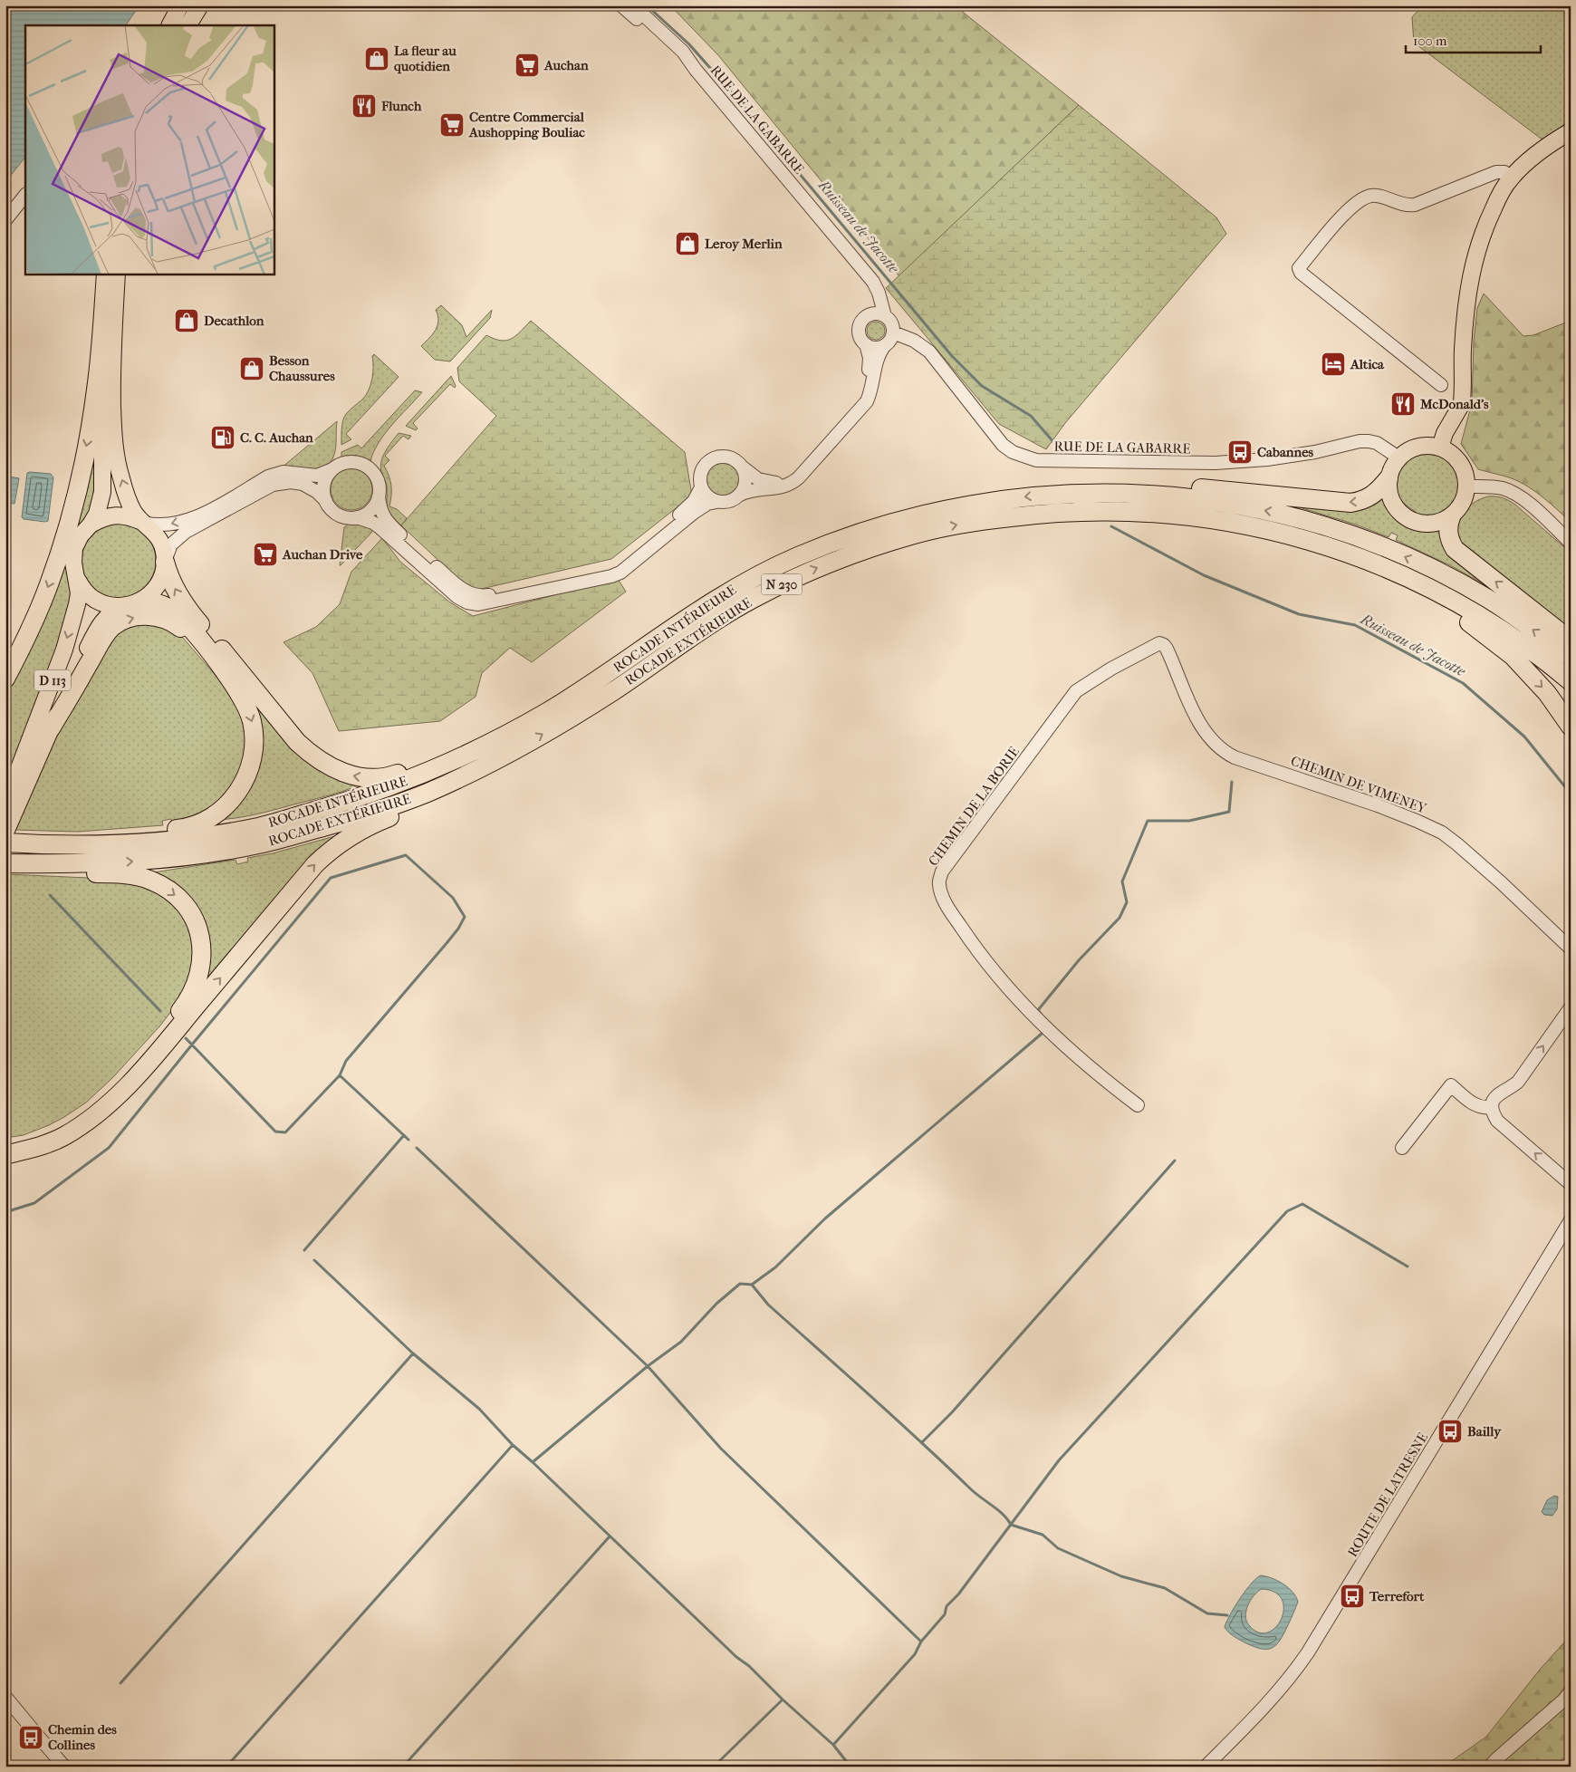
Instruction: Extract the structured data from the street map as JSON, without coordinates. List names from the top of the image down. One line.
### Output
{"streets":{"highway":["N 230","ROCADE INTÉRIEURE","ROCADE EXTÉRIEURE"],"main road":["D 113"],"street":["RUE DE LA GABARRE","CHEMIN DE VIMENEY","CHEMIN DE LA BORIE","ROUTE DE LATRESNE"]},"crossings":[["ROCADE INTÉRIEURE","D 113"],["CHEMIN DE VIMENEY","CHEMIN DE LA BORIE"]],"one_way":["ROCADE EXTÉRIEURE"],"water":["Ruisseau de Jacotte"],"places":{"shop":["La fleur au quotidien","Leroy Merlin","Decathlon","Besson Chaussures"],"supermarket":["Auchan","Centre Commercial Aushopping Bouliac","Auchan Drive"],"restaurant":["Flunch","McDonald's"],"hotel":["Altica"],"fuel station":["C. C. Auchan"],"bus stop":["Cabannes","Bailly","Terrefort","Chemin des Collines"]},"scale_bar":"100 m"}
